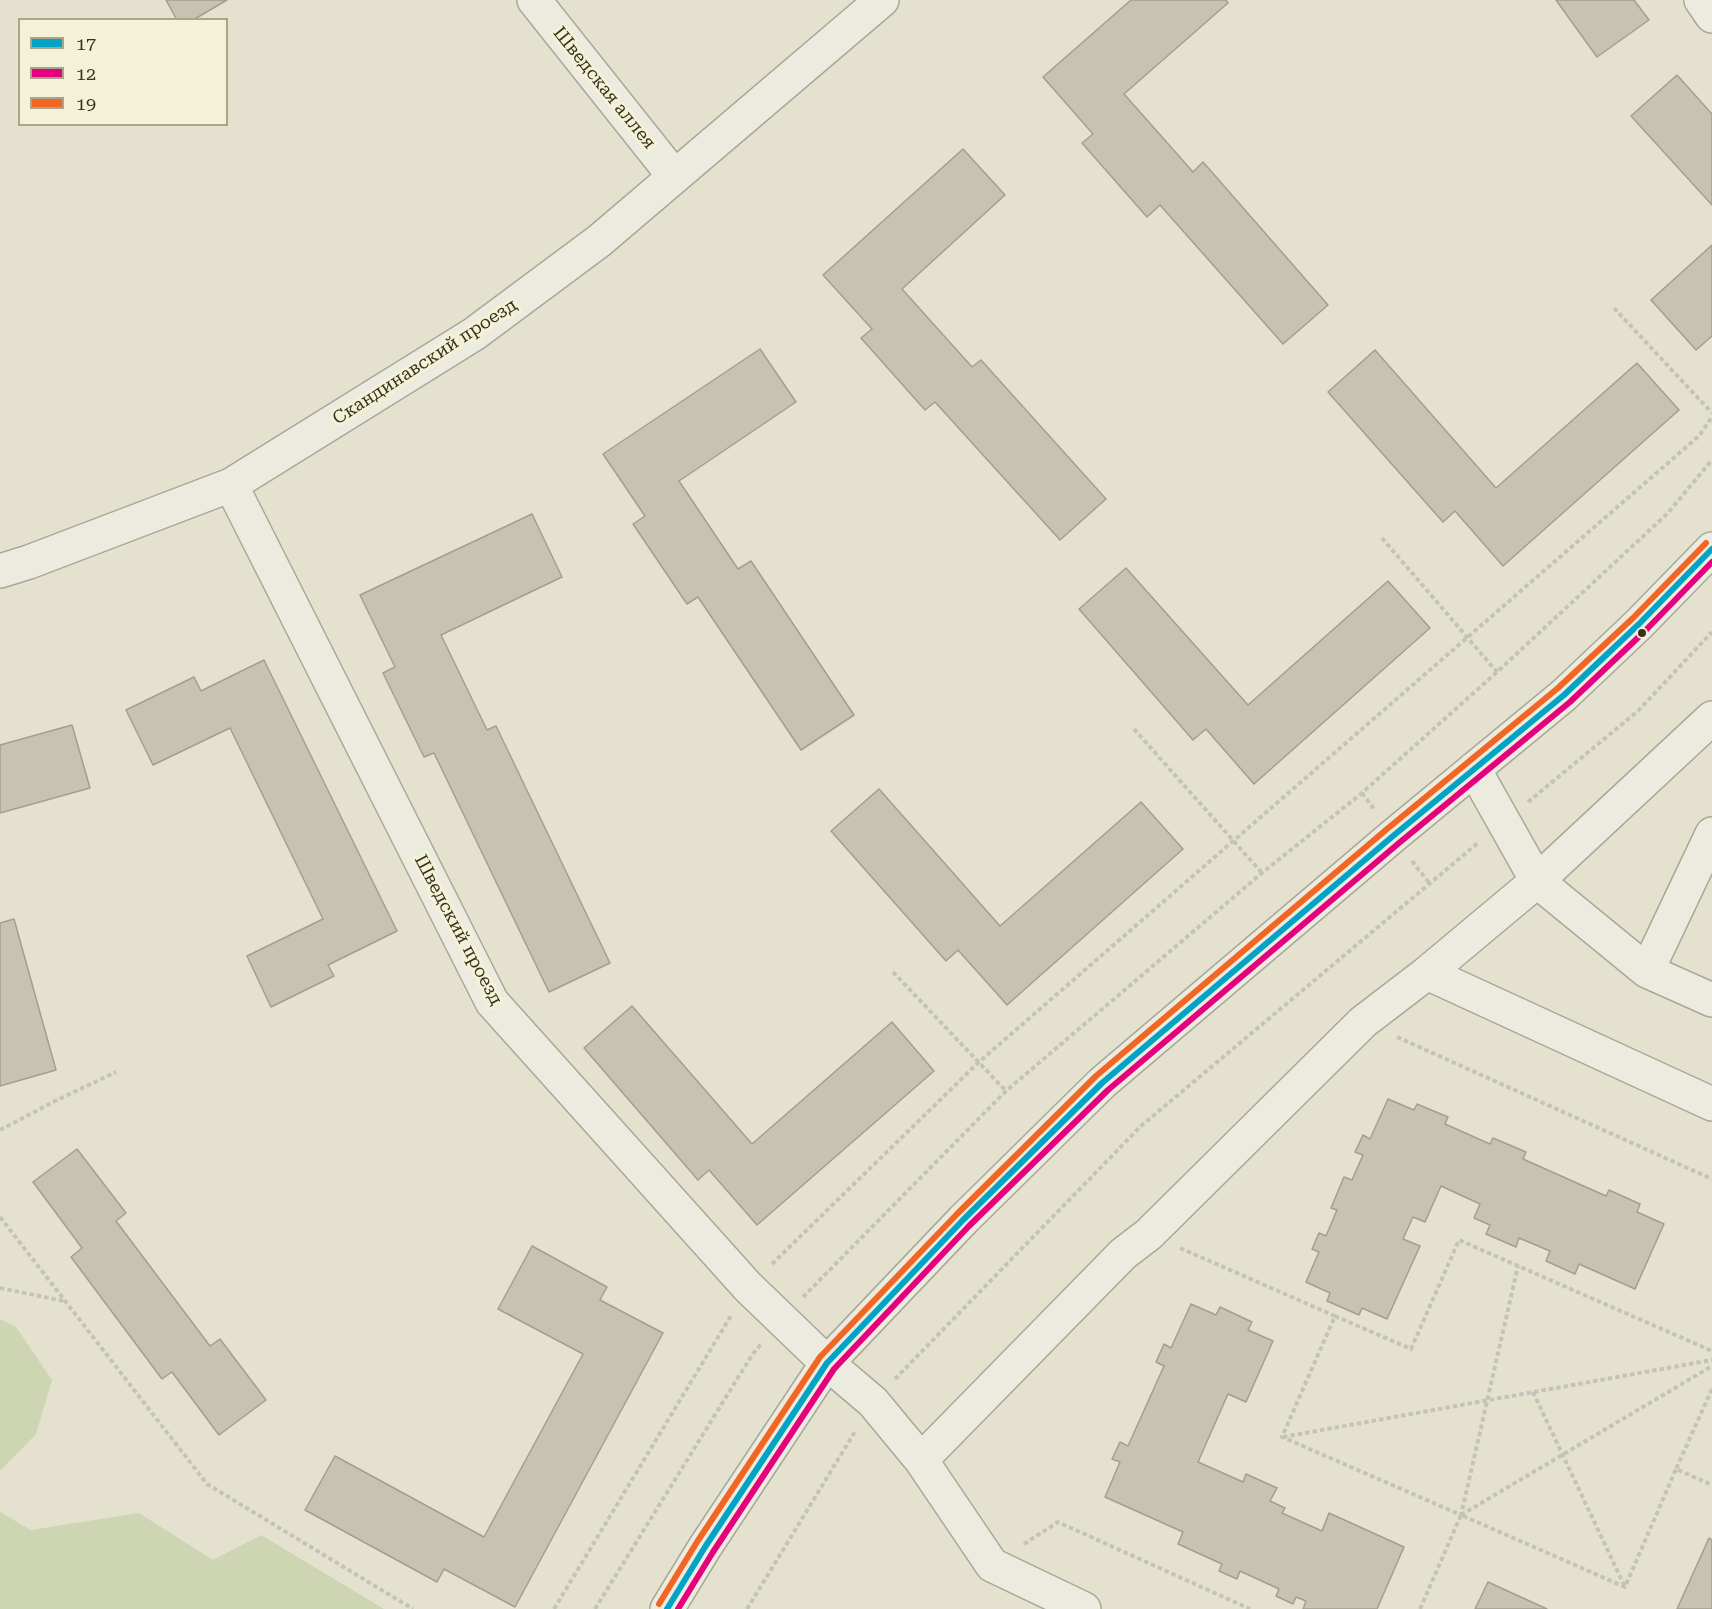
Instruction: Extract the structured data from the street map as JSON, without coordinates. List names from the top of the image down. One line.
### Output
{"streets":{"street":["Шведская аллея","Скандинавский проезд","Шведский проезд"]},"crossings":[["Шведская аллея","Скандинавский проезд"],["Скандинавский проезд","Шведский проезд"]],"lines":["transit line 19","transit line 17","transit line 12"],"legend":["17","12","19"]}
